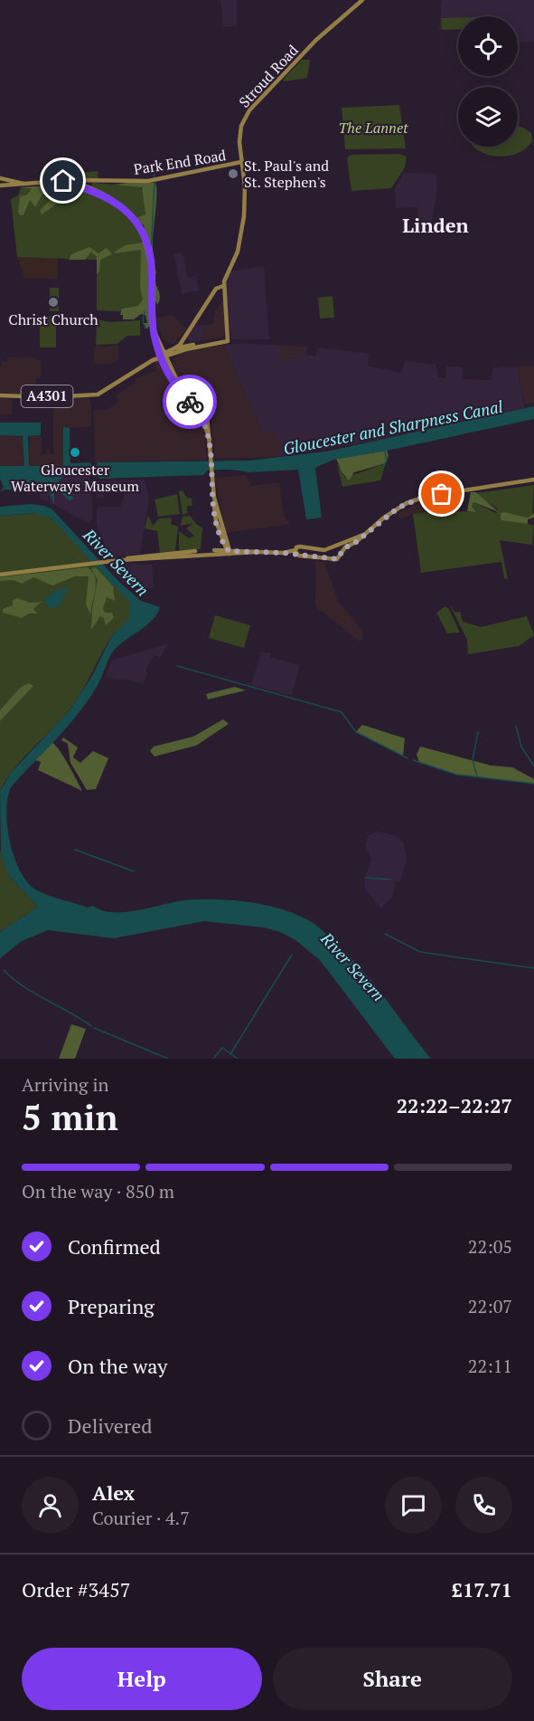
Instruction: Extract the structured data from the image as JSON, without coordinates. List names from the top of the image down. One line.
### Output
{"streets":{"main road":["Stroud Road","Park End Road","A4301"]},"crossings":[["Stroud Road","Park End Road"]],"districts":["Linden"],"water":["Gloucester and Sharpness Canal","River Severn"],"parks":["The Lannet"],"places":["St. Paul's and St. Stephen's","Christ Church","Gloucester Waterways Museum"],"page":{"heading":["5 min","Arriving in","22:22–22:27"],"panel":["Alex","Courier · 4.7","Order #3457","£17.71"],"bar":"On the way · 850 m","list":[["Confirmed","22:05"],["Preparing","22:07"],["On the way","22:11"],"Delivered"],"buttons":["Help","Share"]}}
